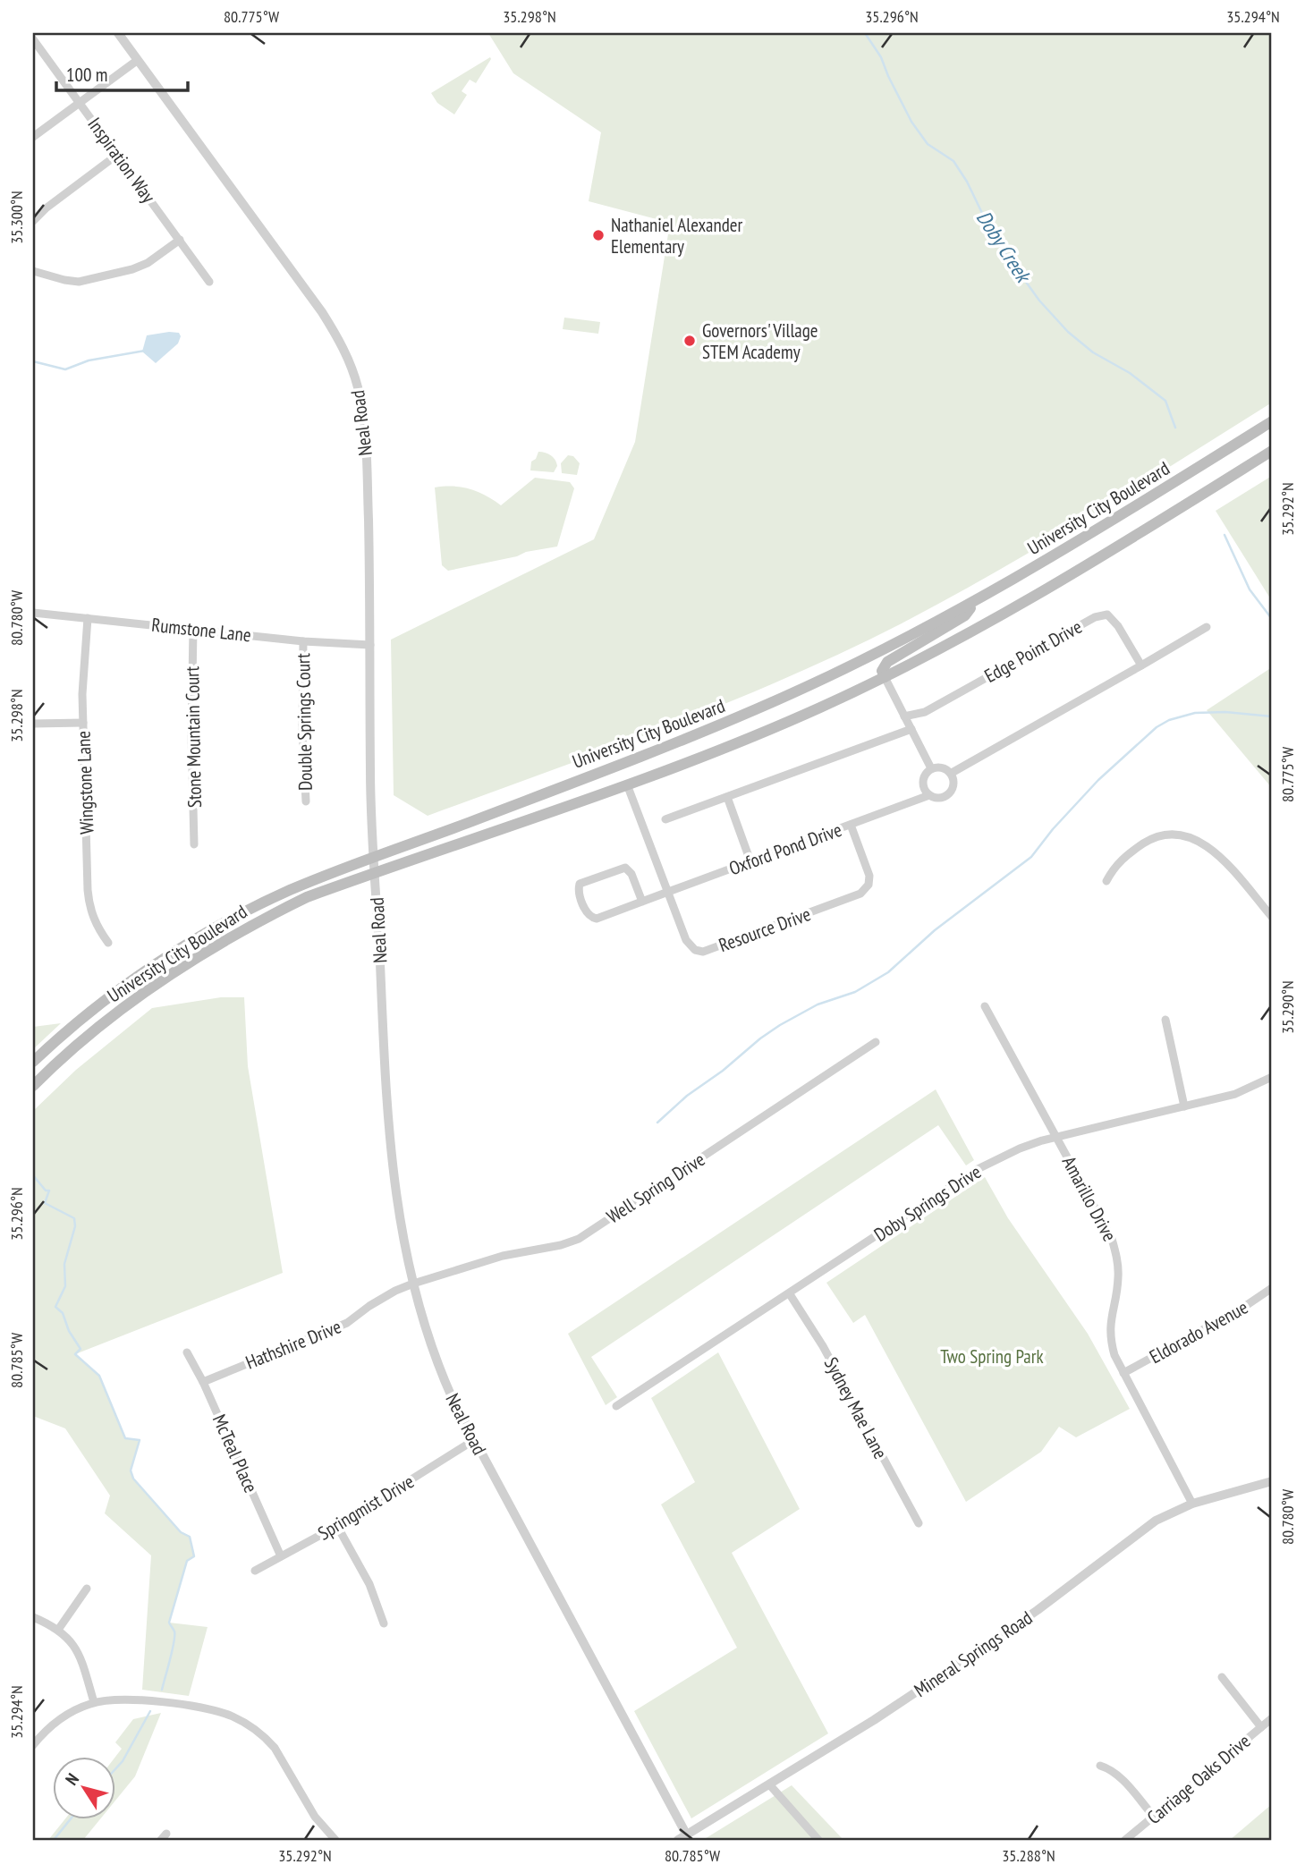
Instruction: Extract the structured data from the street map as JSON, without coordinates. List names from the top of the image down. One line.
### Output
{"streets":{"main road":["University City Boulevard"],"street":["Inspiration Way","Neal Road","Rumstone Lane","Edge Point Drive","Double Springs Court","Stone Mountain Court","Wingstone Lane","Oxford Pond Drive","Resource Drive","Well Spring Drive","Amarillo Drive","Doby Springs Drive","Eldorado Avenue","Hathshire Drive","Sydney Mae Lane","McTeal Place","Springmist Drive","Mineral Springs Road","Carriage Oaks Drive"]},"crossings":[["Neal Road","University City Boulevard"],["Neal Road","Rumstone Lane"],["Neal Road","Well Spring Drive"],["Neal Road","Hathshire Drive"],["Neal Road","Springmist Drive"],["Neal Road","Mineral Springs Road"],["University City Boulevard","Resource Drive"],["Rumstone Lane","Double Springs Court"],["Rumstone Lane","Stone Mountain Court"],["Rumstone Lane","Wingstone Lane"],["Oxford Pond Drive","Resource Drive"],["Well Spring Drive","Hathshire Drive"],["Amarillo Drive","Doby Springs Drive"],["Amarillo Drive","Eldorado Avenue"],["Amarillo Drive","Mineral Springs Road"],["Doby Springs Drive","Sydney Mae Lane"],["Hathshire Drive","McTeal Place"],["McTeal Place","Springmist Drive"]],"water":["Doby Creek"],"parks":["Two Spring Park"],"places":["Nathaniel Alexander Elementary","Governors' Village STEM Academy"],"scale_bar":"100 m","north":"top left","coordinates":["80.775°W","35.298°N","35.296°N","35.294°N","35.300°N","35.292°N","80.780°W","35.290°N","80.785°W","35.288°N"]}
